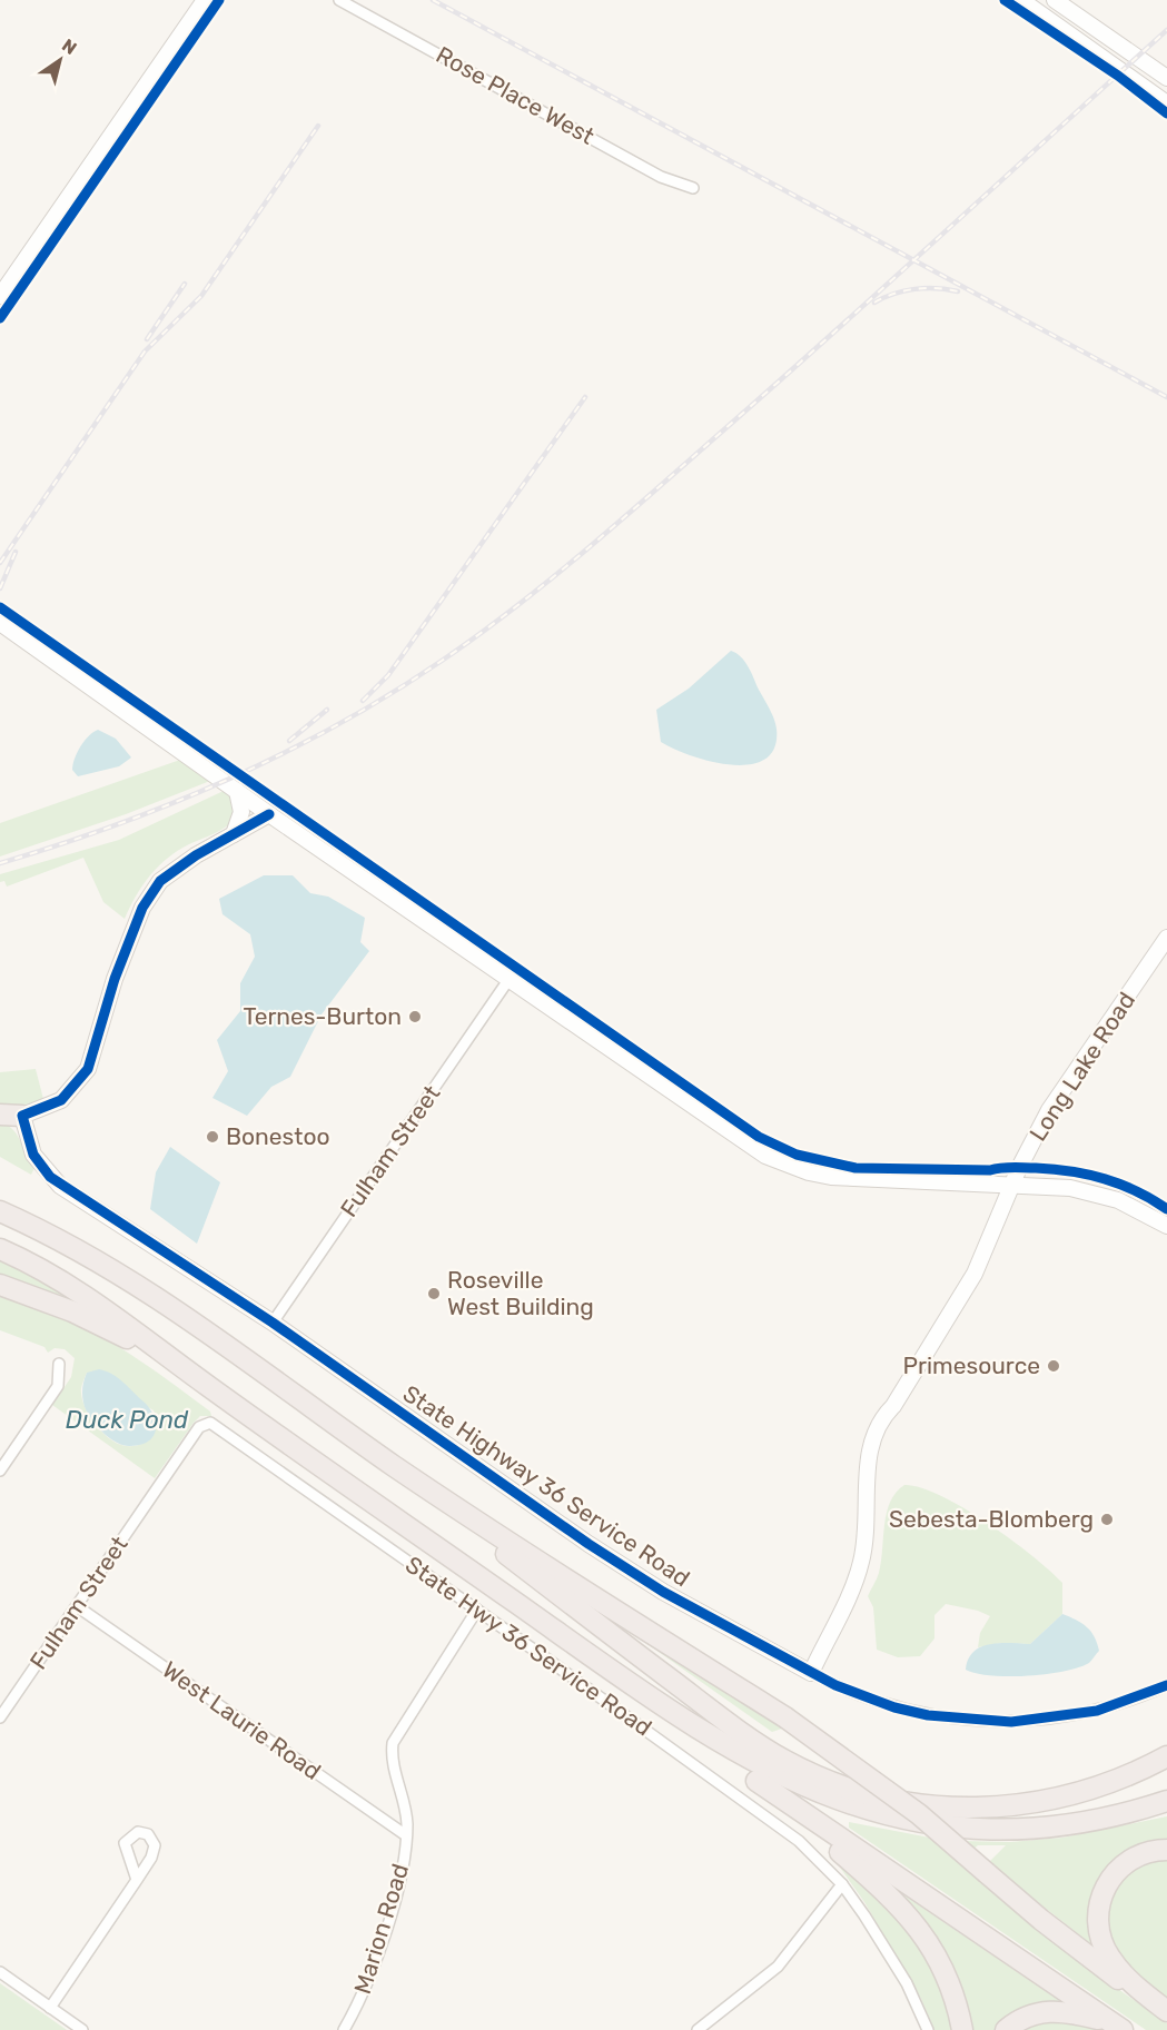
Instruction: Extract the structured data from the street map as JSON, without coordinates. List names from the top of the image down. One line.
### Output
{"streets":{"street":["Rose Place West","Long Lake Road","Fulham Street","State Highway 36 Service Road","State Hwy 36 Service Road","West Laurie Road","Marion Road"]},"crossings":[["Long Lake Road","State Highway 36 Service Road"],["Fulham Street","State Highway 36 Service Road"],["Fulham Street","State Hwy 36 Service Road"],["Fulham Street","West Laurie Road"],["State Hwy 36 Service Road","Marion Road"],["West Laurie Road","Marion Road"]],"water":["Duck Pond"],"places":["Ternes-Burton","Bonestoo","Roseville West Building","Primesource","Sebesta-Blomberg"],"north":"top right"}
